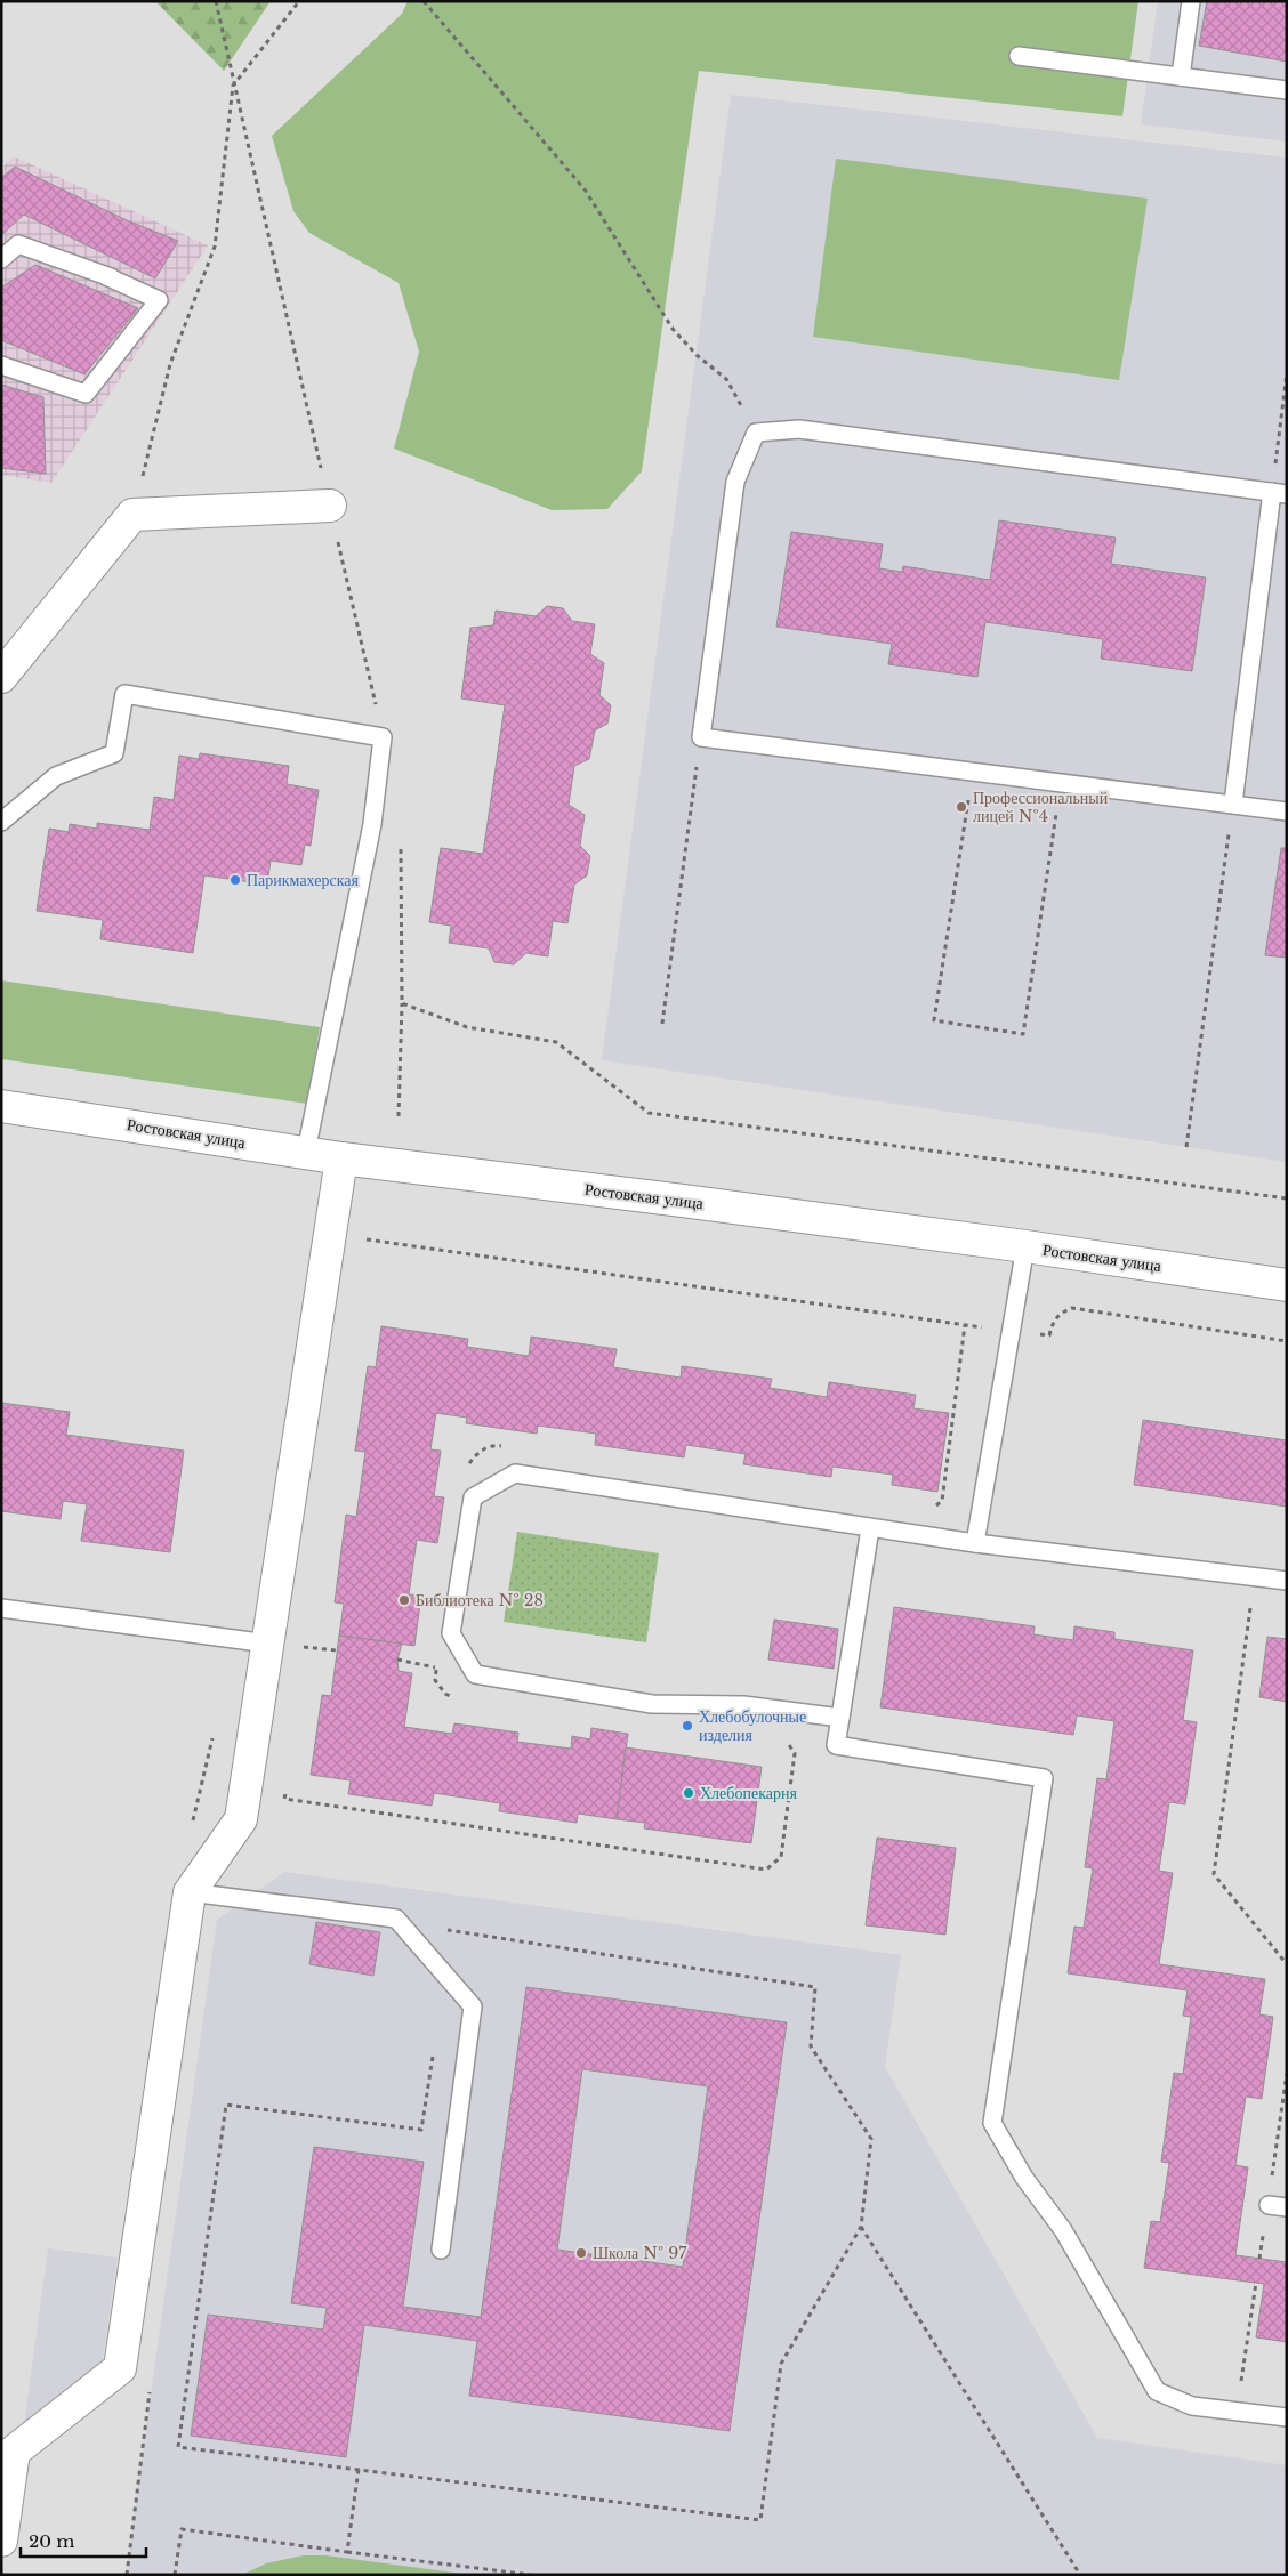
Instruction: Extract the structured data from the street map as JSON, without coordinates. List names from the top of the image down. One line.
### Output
{"streets":{"street":["Ростовская улица"]},"places":["Профессиональный лицей №4","Парикмахерская","Библиотека № 28","Хлебобулочные изделия","Хлебопекарня","Школа № 97"],"scale_bar":"20 m"}
